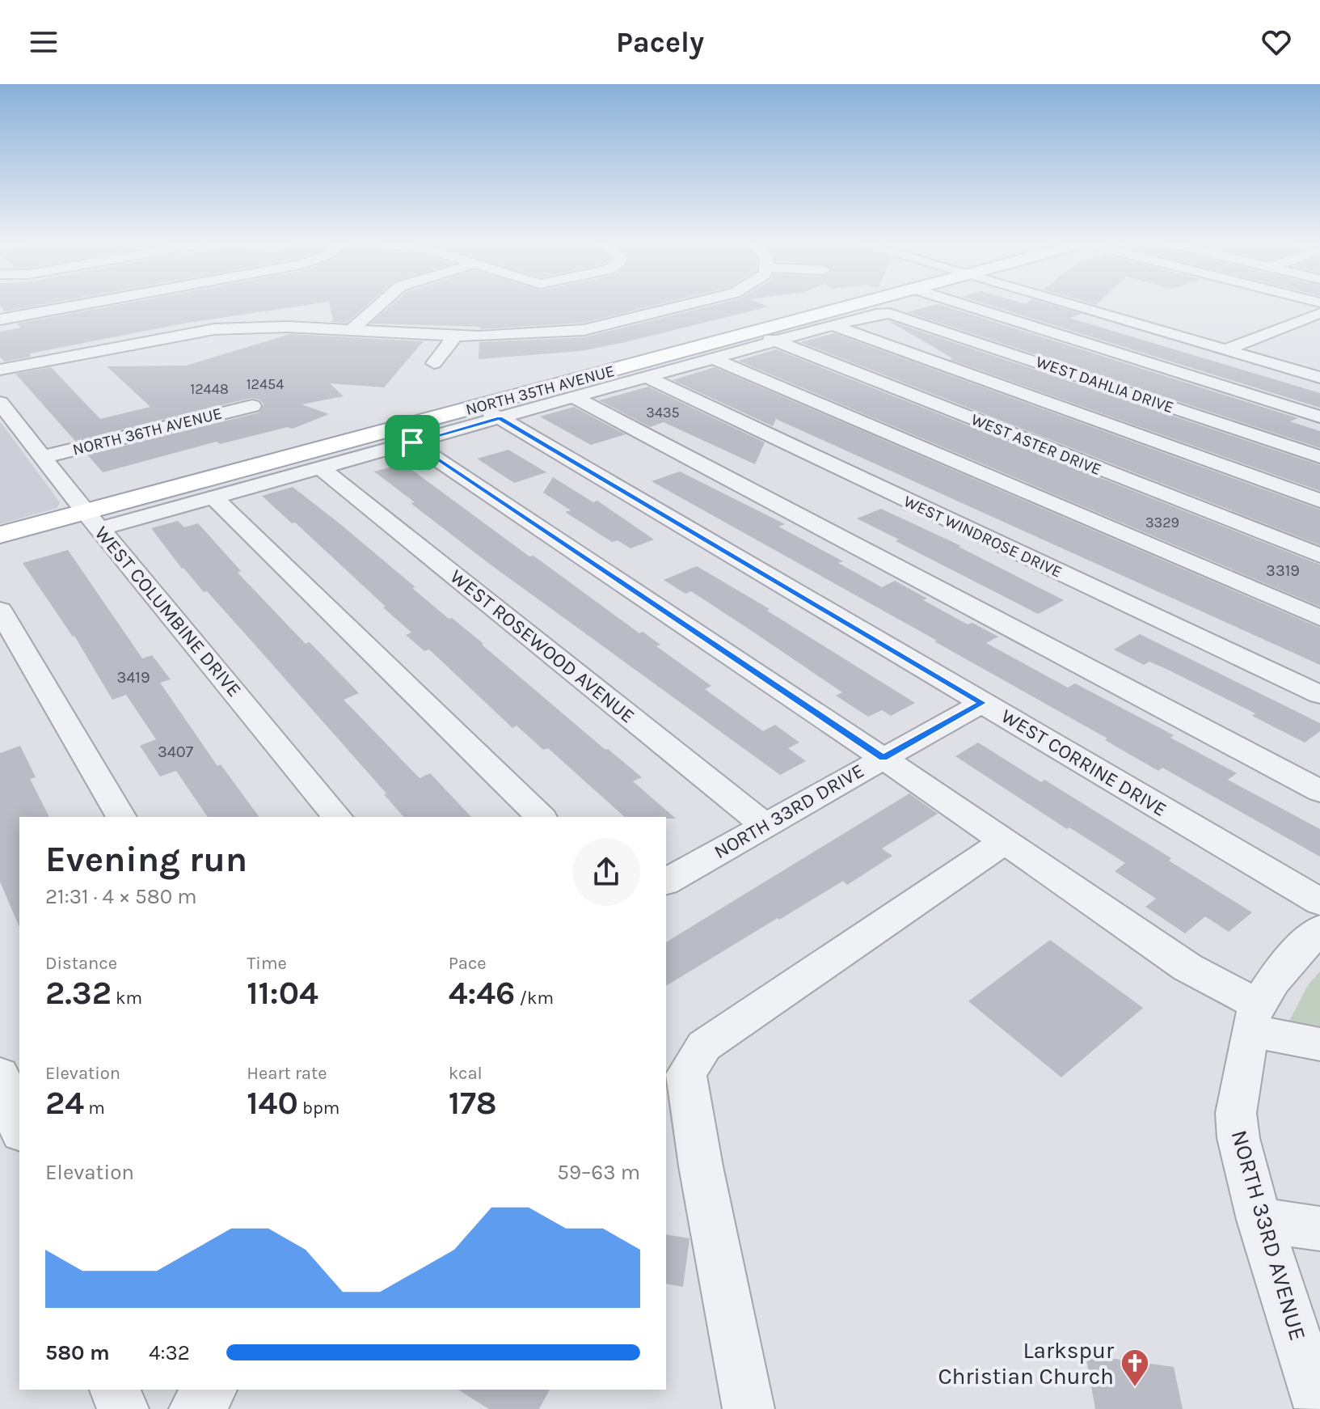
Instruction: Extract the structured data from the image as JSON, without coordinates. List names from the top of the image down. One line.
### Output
{"streets":{"main road":["NORTH 35TH AVENUE"],"street":["WEST DAHLIA DRIVE","NORTH 36TH AVENUE","WEST ASTER DRIVE","WEST WINDROSE DRIVE","WEST COLUMBINE DRIVE","WEST ROSEWOOD AVENUE","WEST CORRINE DRIVE","NORTH 33RD DRIVE","NORTH 33RD AVENUE"]},"crossings":[["WEST DAHLIA DRIVE","NORTH 35TH AVENUE"],["NORTH 35TH AVENUE","WEST ASTER DRIVE"],["NORTH 35TH AVENUE","WEST WINDROSE DRIVE"],["NORTH 35TH AVENUE","WEST COLUMBINE DRIVE"],["NORTH 35TH AVENUE","WEST ROSEWOOD AVENUE"],["NORTH 35TH AVENUE","WEST CORRINE DRIVE"],["NORTH 36TH AVENUE","WEST COLUMBINE DRIVE"],["WEST ROSEWOOD AVENUE","NORTH 33RD DRIVE"],["WEST CORRINE DRIVE","NORTH 33RD DRIVE"]],"places":{"church":["Larkspur Christian Church"]},"house_numbers":["12454","12448","3435","3329","3319","3419","3407"],"page":{"header":"Pacely","heading":["Evening run","21:31 · 4 × 580 m"],"stats":[["Distance","2.32 km"],["Time","11:04"],["Pace","4:46 /km"],["Elevation","24 m"],["Heart rate","140 bpm"],["kcal","178"]],"chart":["Elevation","59–63 m"],"list":[{"name":"580 m","note":"4:32"}]}}
